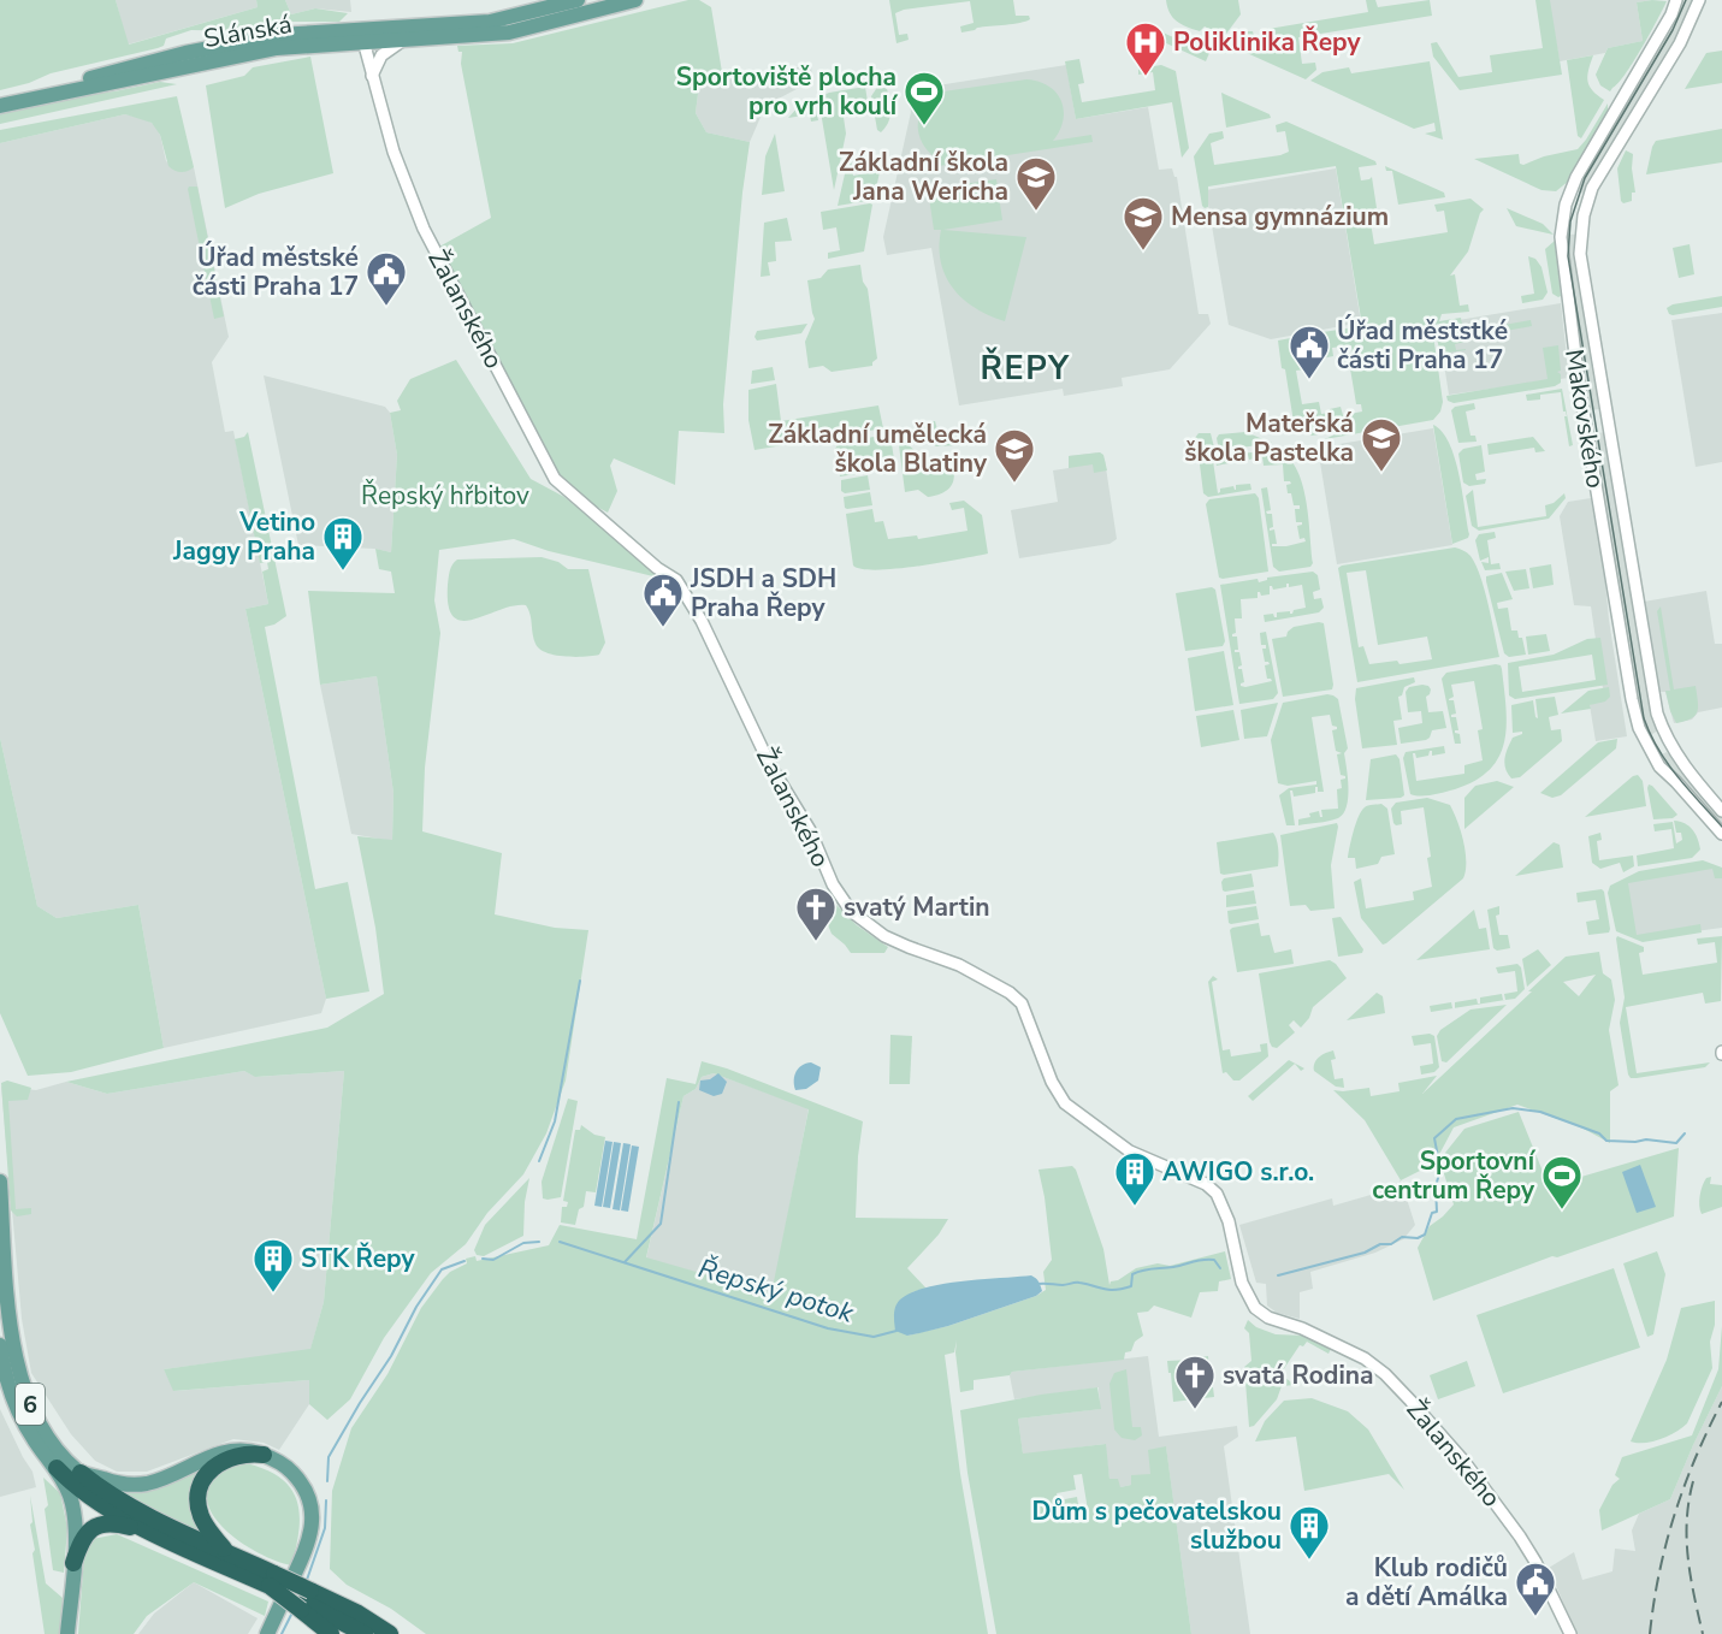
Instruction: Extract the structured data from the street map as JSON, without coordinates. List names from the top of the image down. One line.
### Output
{"streets":{"highway":["6"],"main road":["Slánská"],"street":["Žalanského","Makovského"]},"crossings":[["Slánská","Žalanského"]],"districts":["ŘEPY"],"water":["Řepský potok"],"parks":["Řepský hřbitov"],"places":{"hospital":["Poliklinika Řepy"],"sports":["Sportoviště plocha pro vrh koulí","Sportovní centrum Řepy"],"school or university":["Základní škola Jana Wericha","Mensa gymnázium","Mateřská škola Pastelka","Základní umělecká škola Blatiny"],"public building":["Úřad městské části Praha 17","Úřad měststké části Praha 17","JSDH a SDH Praha Řepy","Klub rodičů a dětí Amálka"],"building":["Vetino Jaggy Praha","AWIGO s.r.o.","STK Řepy","Dům s pečovatelskou službou"],"church":["svatý Martin","svatá Rodina"]}}
